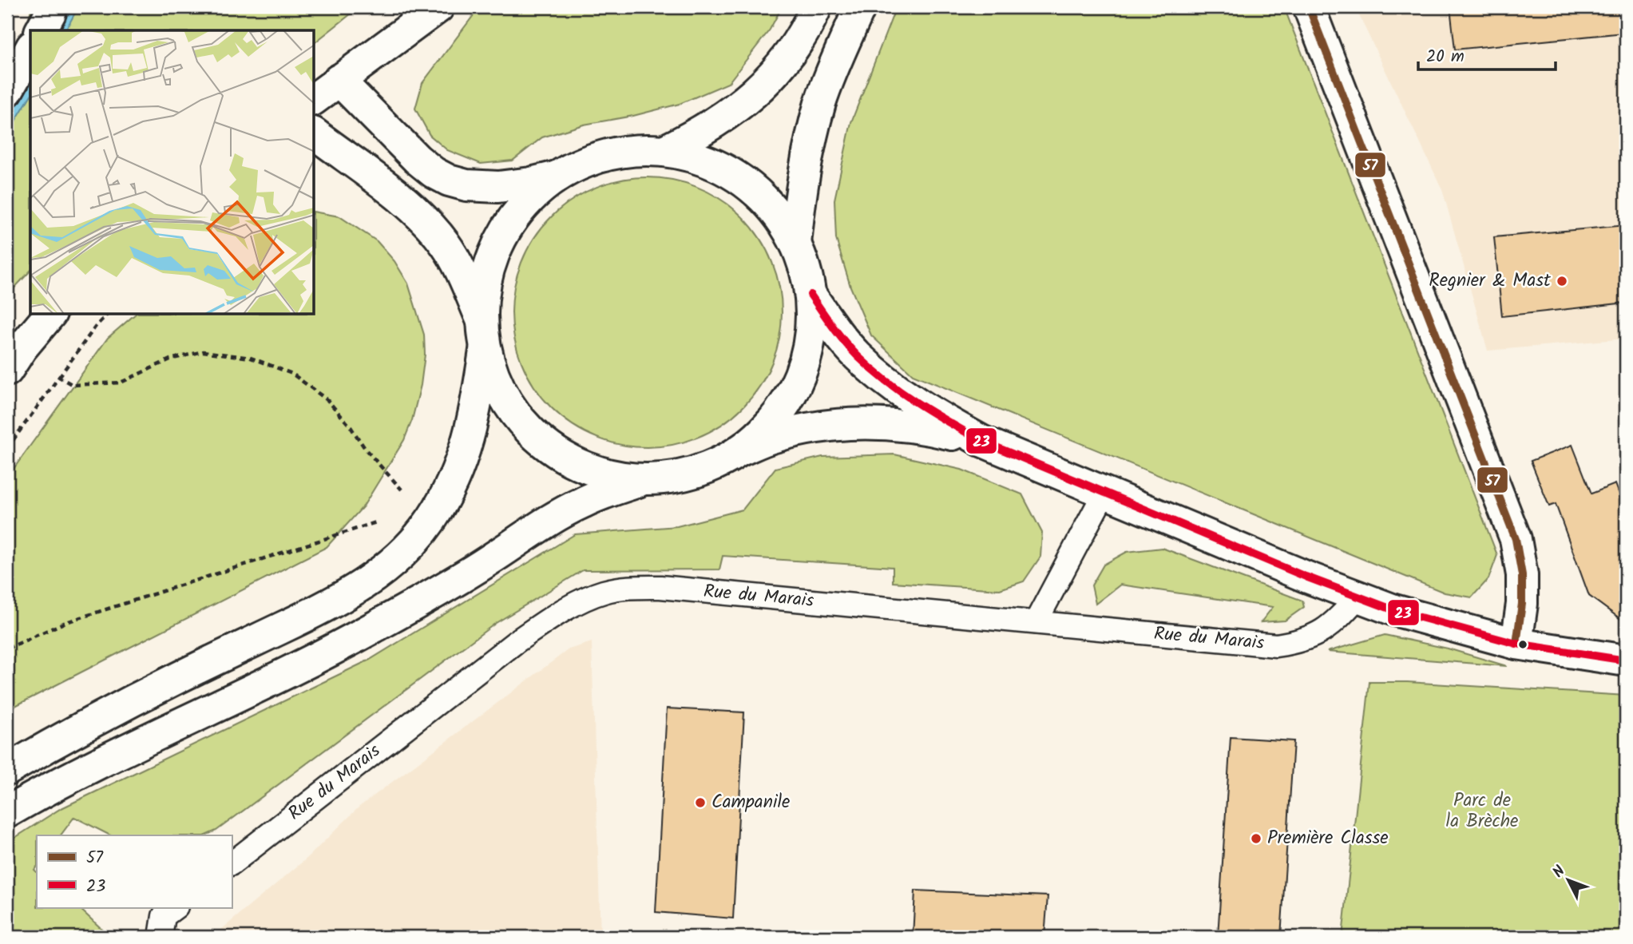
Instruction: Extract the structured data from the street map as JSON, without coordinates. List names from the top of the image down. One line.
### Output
{"streets":{"lane":["Rue du Marais"]},"parks":["Parc de la Brèche"],"places":["Regnier & Mast","Campanile","Première Classe"],"lines":["transit line 57","transit line 23"],"legend":["57","23"],"scale_bar":"20 m","north":"top left"}
